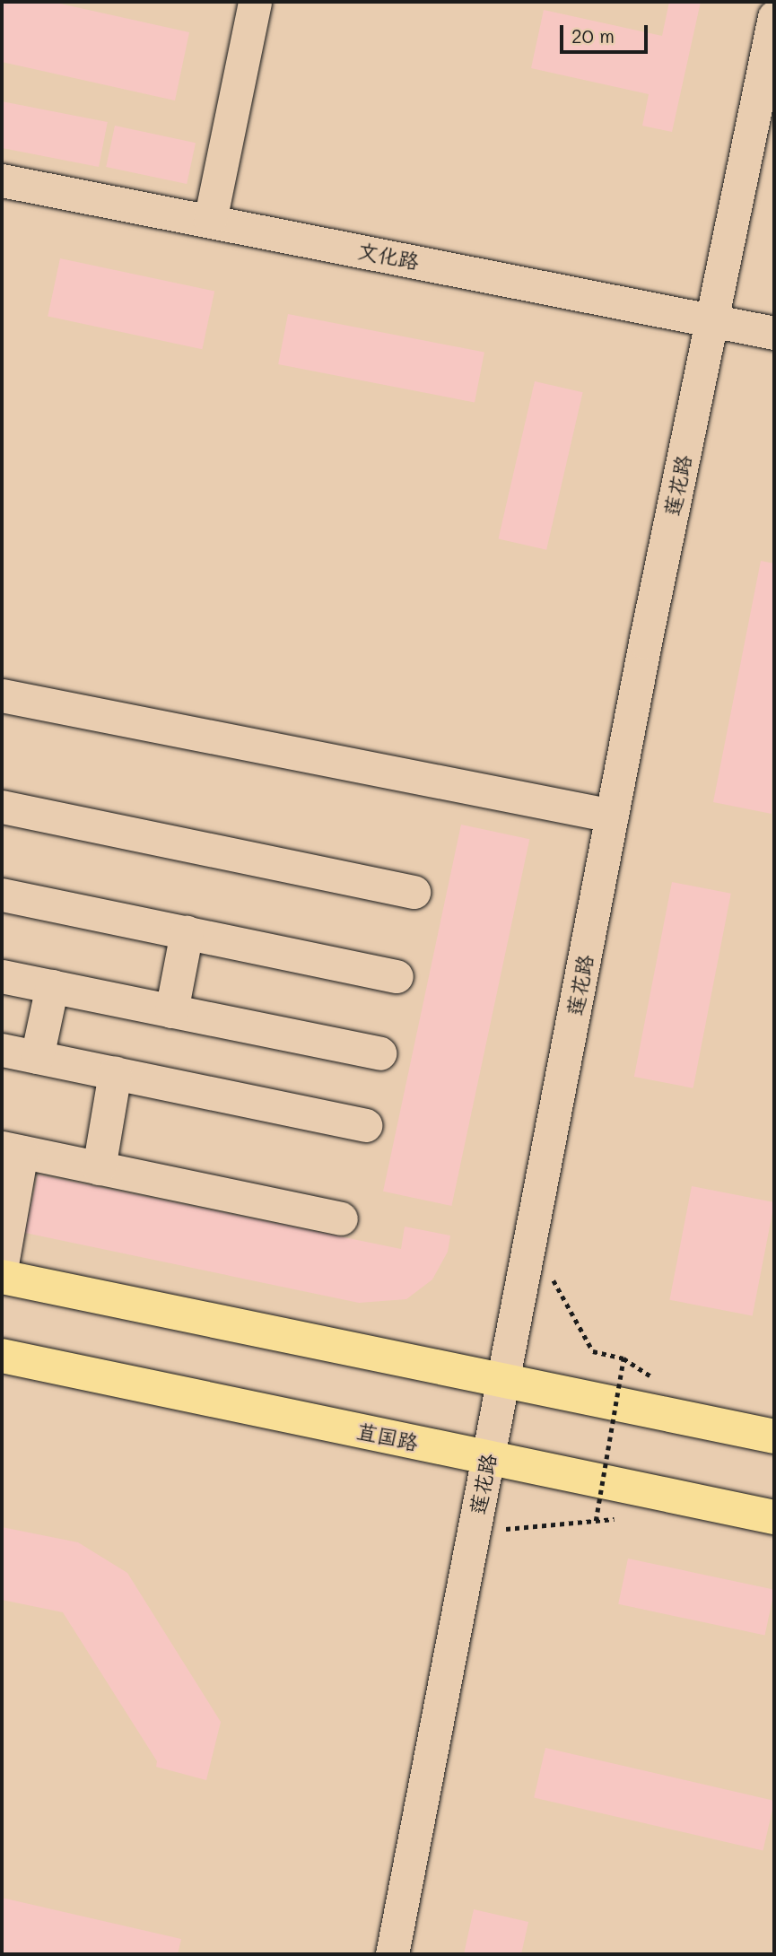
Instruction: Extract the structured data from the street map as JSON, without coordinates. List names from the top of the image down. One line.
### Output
{"streets":{"main road":["苴国路"],"street":["文化路","莲花路"]},"crossings":[["文化路","莲花路"],["莲花路","苴国路"]],"scale_bar":"20 m"}
